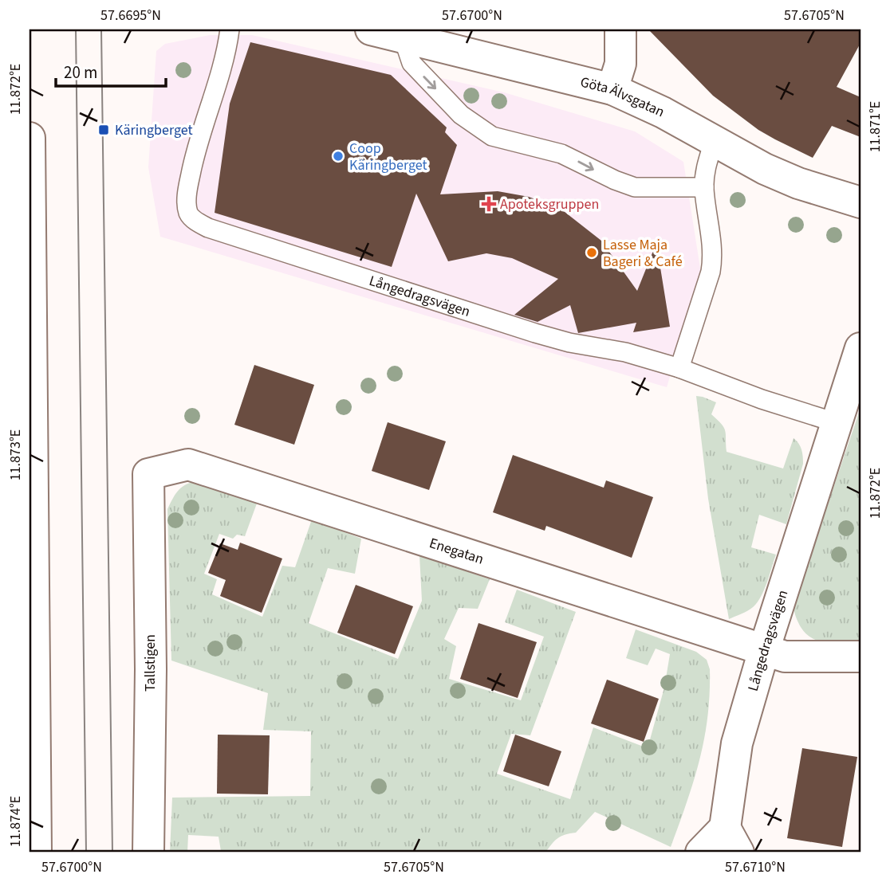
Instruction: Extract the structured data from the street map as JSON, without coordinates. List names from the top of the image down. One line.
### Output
{"streets":{"street":["Göta Älvsgatan","Långedragsvägen","Enegatan","Tallstigen"]},"crossings":[["Långedragsvägen","Enegatan"],["Enegatan","Tallstigen"]],"places":{"transit":["Käringberget"],"other":["Coop Käringberget","Lasse Maja Bageri & Café"],"health":["Apoteksgruppen"]},"scale_bar":"20 m","coordinates":["57.6695°N","57.6700°N","57.6705°N","11.872°E","11.871°E","11.873°E","11.874°E","57.6710°N"]}
